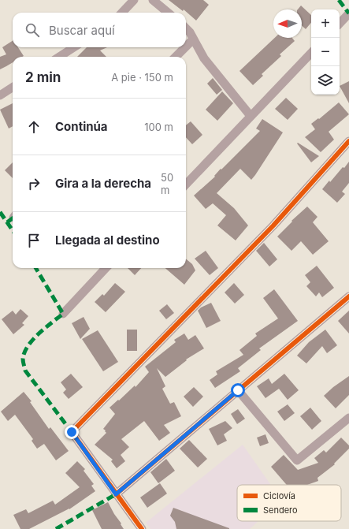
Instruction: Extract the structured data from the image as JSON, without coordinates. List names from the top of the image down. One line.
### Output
{"legend":["Ciclovía","Sendero"],"north":"left","page":{"map_buttons":["+","−"],"search":"Buscar aquí","heading":["2 min","A pie · 150 m"],"list":[["Continúa","100 m"],["Gira a la derecha","50 m"],"Llegada al destino"]}}
